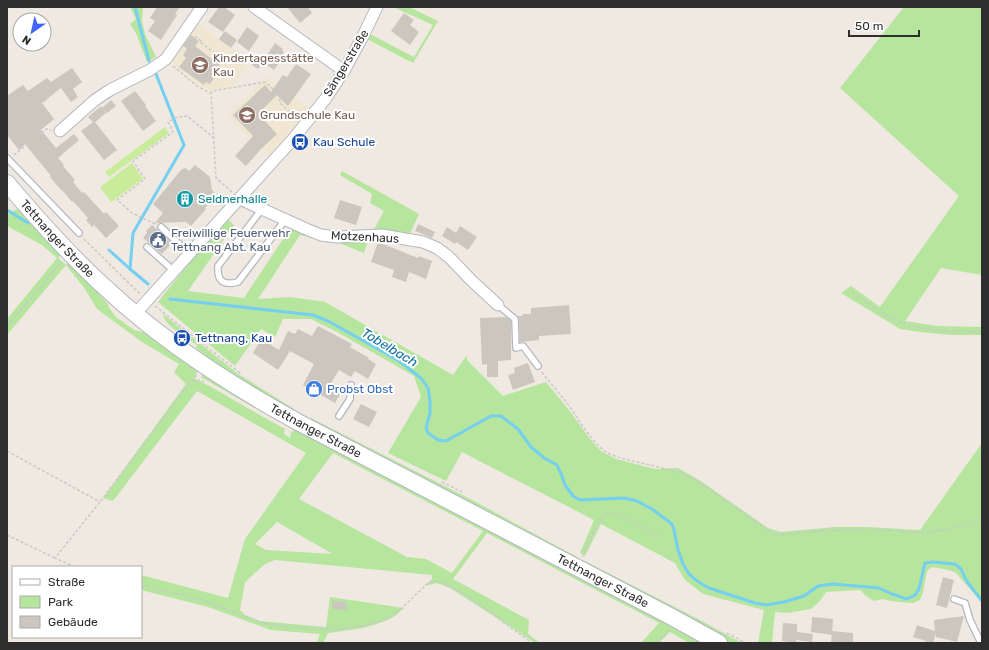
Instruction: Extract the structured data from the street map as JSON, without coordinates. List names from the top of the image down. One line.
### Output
{"streets":{"main road":["Tettnanger Straße"],"street":["Sängerstraße","Motzenhaus"]},"crossings":[["Sängerstraße","Motzenhaus"],["Sängerstraße","Tettnanger Straße"]],"water":["Tobelbach"],"places":{"school or university":["Kindertagesstätte Kau","Grundschule Kau"],"bus stop":["Kau Schule","Tettnang, Kau"],"building":["Seldnerhalle"],"public building":["Freiwillige Feuerwehr Tettnang Abt. Kau"],"shop":["Probst Obst"]},"legend":["Straße","Park","Gebäude"],"scale_bar":"50 m","north":"bottom left"}
